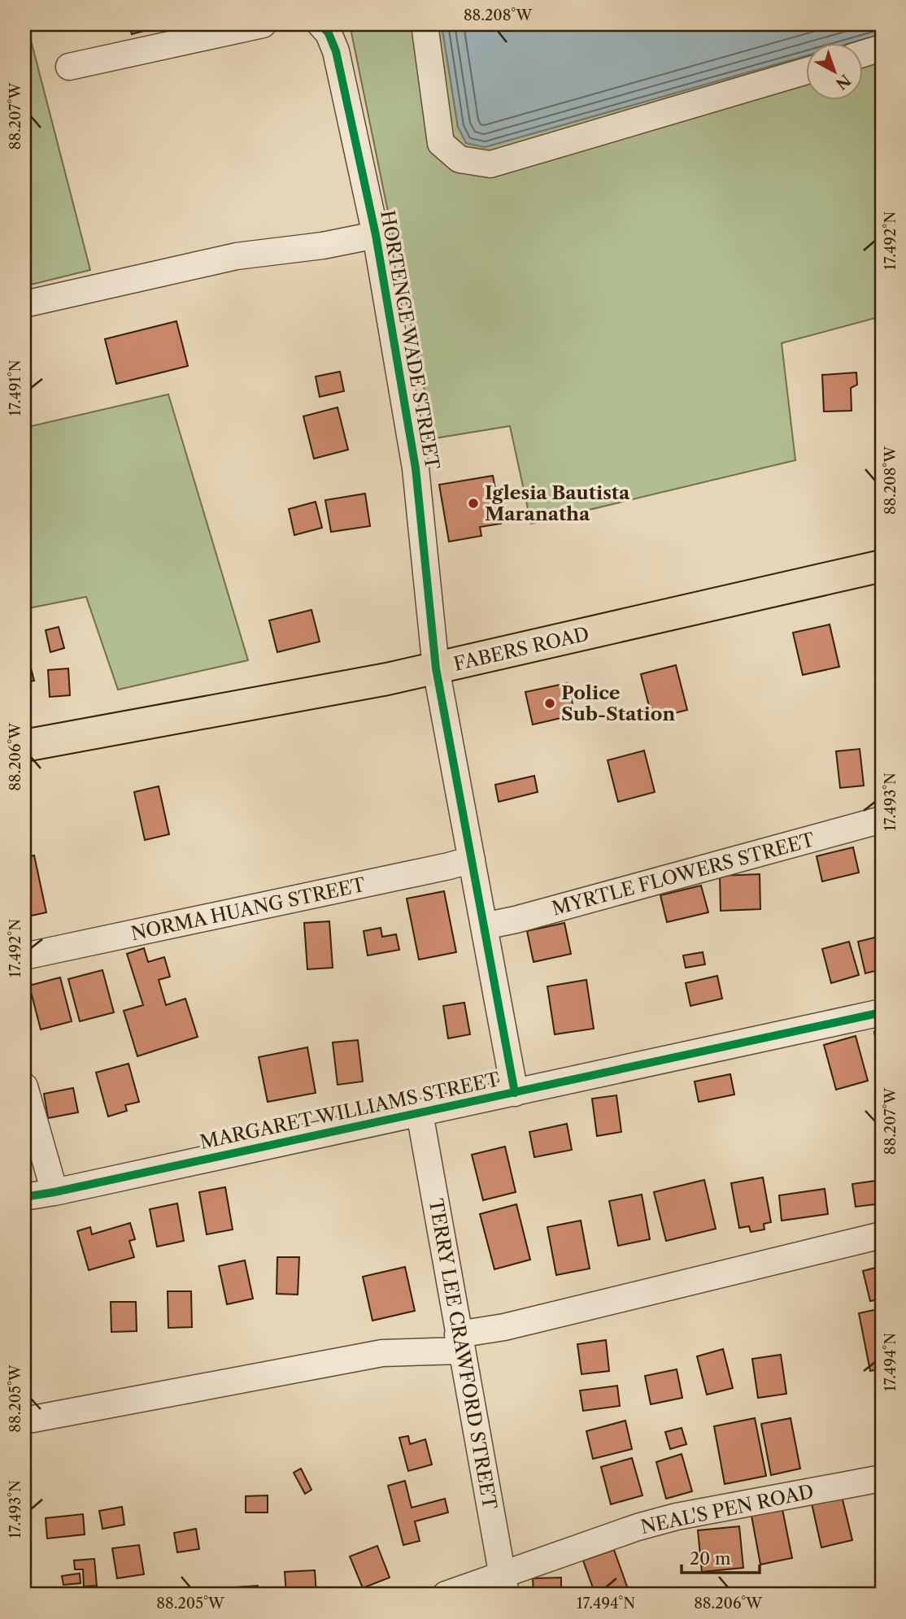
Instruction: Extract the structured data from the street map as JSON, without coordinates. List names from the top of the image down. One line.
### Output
{"streets":{"main road":["FABERS ROAD"],"street":["HORTENCE WADE STREET","MYRTLE FLOWERS STREET","NORMA HUANG STREET","MARGARET WILLIAMS STREET","TERRY LEE CRAWFORD STREET","NEAL'S PEN ROAD"]},"crossings":[["HORTENCE WADE STREET","FABERS ROAD"],["HORTENCE WADE STREET","MYRTLE FLOWERS STREET"],["HORTENCE WADE STREET","NORMA HUANG STREET"],["HORTENCE WADE STREET","MARGARET WILLIAMS STREET"],["MARGARET WILLIAMS STREET","TERRY LEE CRAWFORD STREET"],["TERRY LEE CRAWFORD STREET","NEAL'S PEN ROAD"]],"places":["Iglesia Bautista Maranatha","Police Sub-Station"],"scale_bar":"20 m","north":"bottom right","coordinates":["88.208°W","88.207°W","17.492°N","17.491°N","88.206°W","17.493°N","17.494°N","88.205°W"]}
